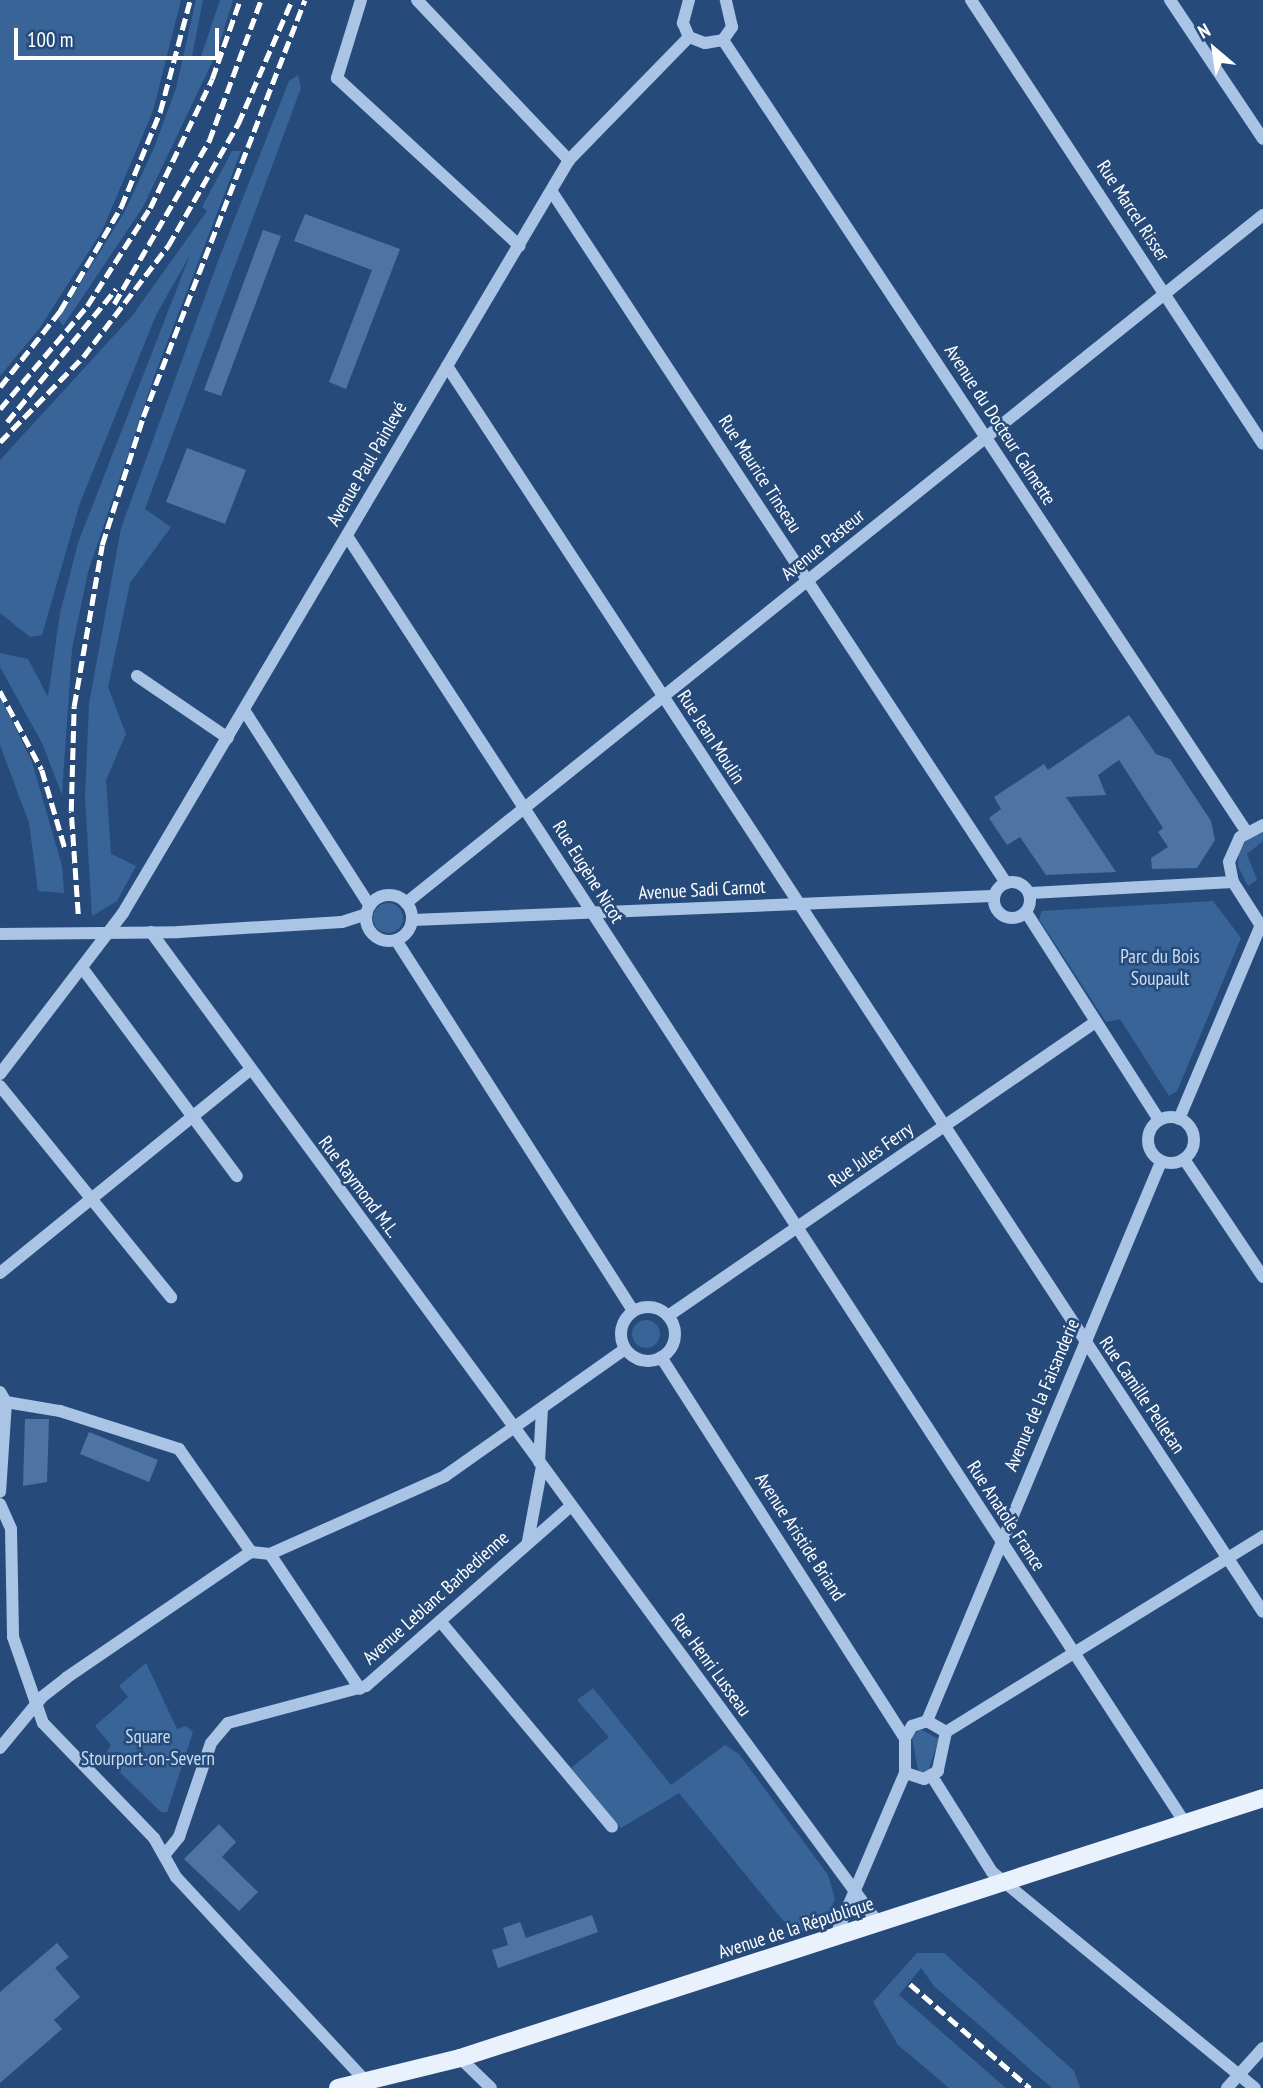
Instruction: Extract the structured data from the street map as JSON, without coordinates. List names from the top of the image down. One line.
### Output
{"streets":{"main road":["Avenue de la République"],"street":["Rue Marcel Risser","Avenue du Docteur Calmette","Avenue Paul Painlevé","Rue Maurice Tinseau","Avenue Pasteur","Rue Jean Moulin","Rue Eugène Nicot","Avenue Sadi Carnot","Rue Jules Ferry","Rue Raymond M.L.","Avenue de la Faisanderie","Rue Camille Pelletan","Rue Anatole France","Avenue Aristide Briand","Avenue Leblanc Barbedienne","Rue Henri Lusseau"]},"crossings":[["Rue Marcel Risser","Avenue Pasteur"],["Avenue du Docteur Calmette","Avenue Pasteur"],["Avenue Paul Painlevé","Rue Maurice Tinseau"],["Avenue Paul Painlevé","Rue Jean Moulin"],["Avenue Paul Painlevé","Rue Eugène Nicot"],["Rue Maurice Tinseau","Avenue Pasteur"],["Avenue Pasteur","Rue Jean Moulin"],["Avenue Pasteur","Rue Eugène Nicot"],["Avenue Pasteur","Avenue Sadi Carnot"],["Rue Jean Moulin","Avenue Sadi Carnot"],["Rue Jean Moulin","Rue Jules Ferry"],["Rue Jean Moulin","Rue Camille Pelletan"],["Rue Eugène Nicot","Avenue Sadi Carnot"],["Rue Eugène Nicot","Rue Jules Ferry"],["Rue Eugène Nicot","Rue Anatole France"],["Rue Jules Ferry","Rue Camille Pelletan"],["Rue Jules Ferry","Rue Anatole France"],["Rue Jules Ferry","Avenue Aristide Briand"],["Rue Raymond M.L.","Avenue Leblanc Barbedienne"],["Rue Raymond M.L.","Rue Henri Lusseau"],["Avenue de la Faisanderie","Rue Camille Pelletan"],["Avenue de la Faisanderie","Rue Anatole France"],["Rue Anatole France","Avenue de la République"],["Avenue Leblanc Barbedienne","Rue Henri Lusseau"]],"parks":["Parc du Bois Soupault","Square Stourport-on-Severn"],"scale_bar":"100 m","north":"top left"}
